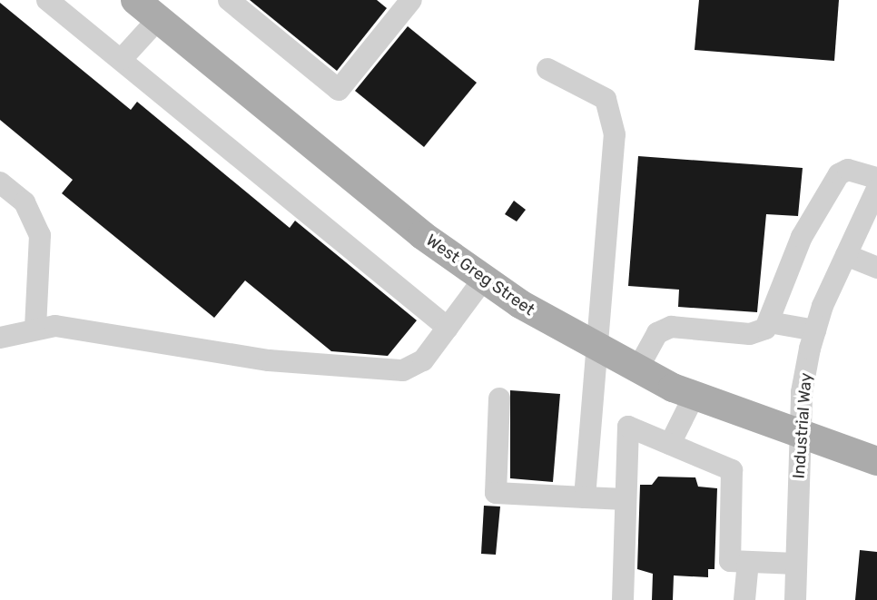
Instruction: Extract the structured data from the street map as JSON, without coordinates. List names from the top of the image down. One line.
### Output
{"streets":{"main road":["West Greg Street"],"street":["Industrial Way"]},"crossings":[["West Greg Street","Industrial Way"]]}
